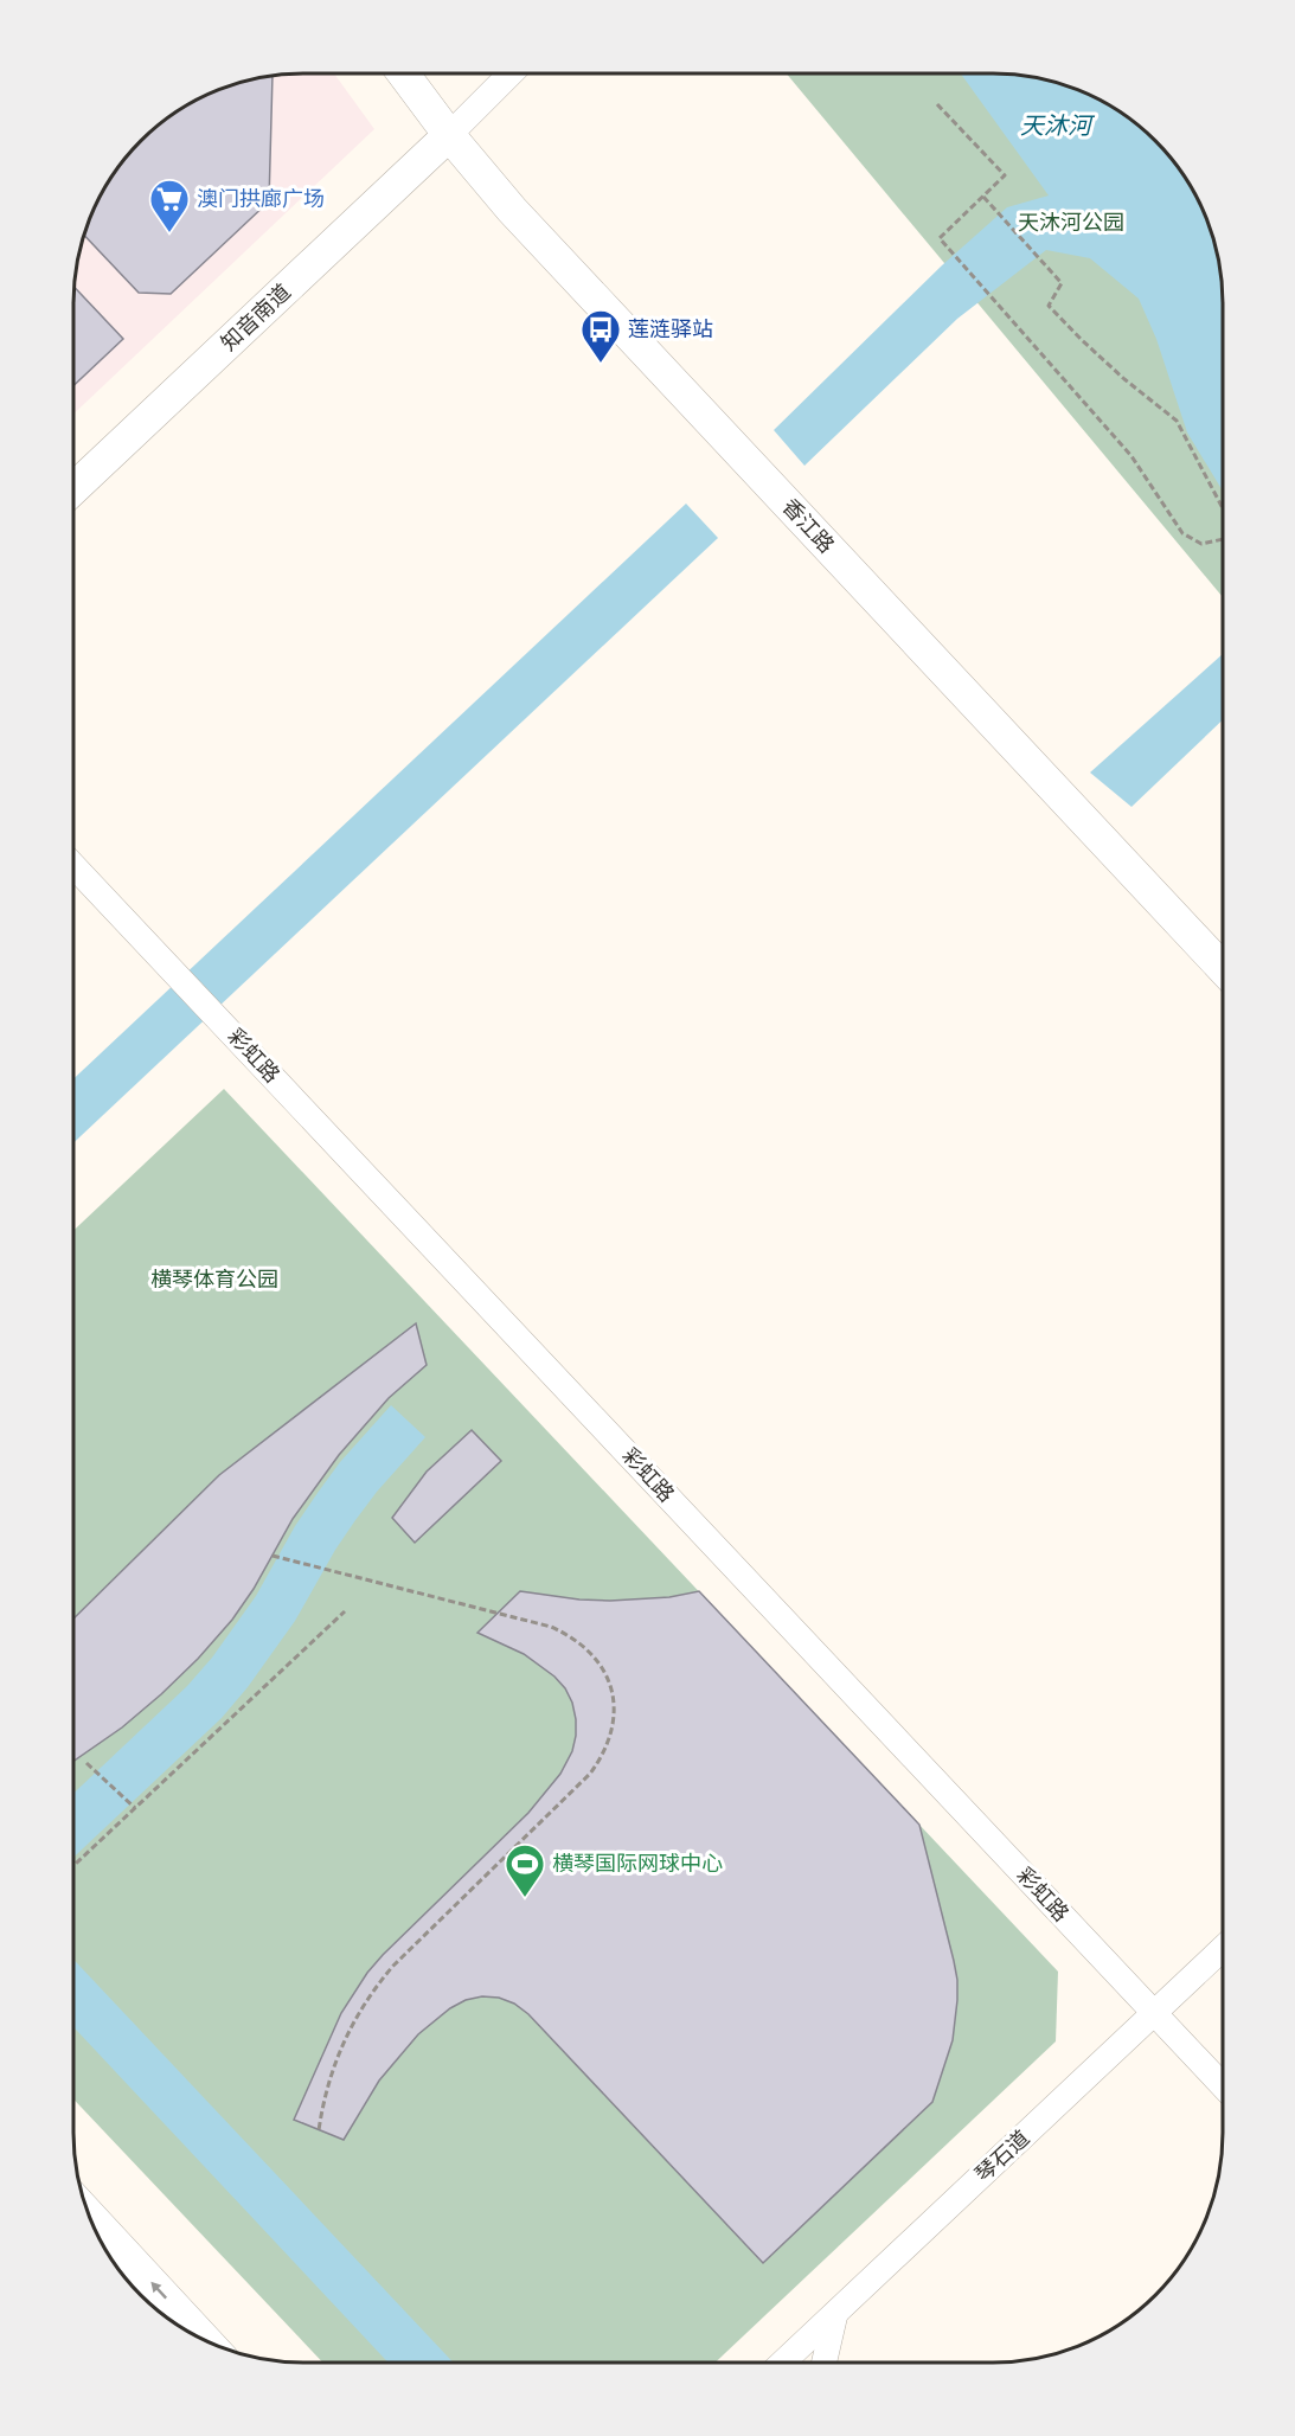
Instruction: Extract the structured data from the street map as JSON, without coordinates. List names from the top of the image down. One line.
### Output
{"streets":{"main road":["知音南道","香江路"],"street":["彩虹路","琴石道"]},"crossings":[["知音南道","香江路"],["彩虹路","琴石道"]],"water":["天沐河"],"parks":["天沐河公园","横琴体育公园"],"places":{"supermarket":["澳门拱廊广场"],"bus stop":["莲涟驿站"],"sports":["横琴国际网球中心"]}}
